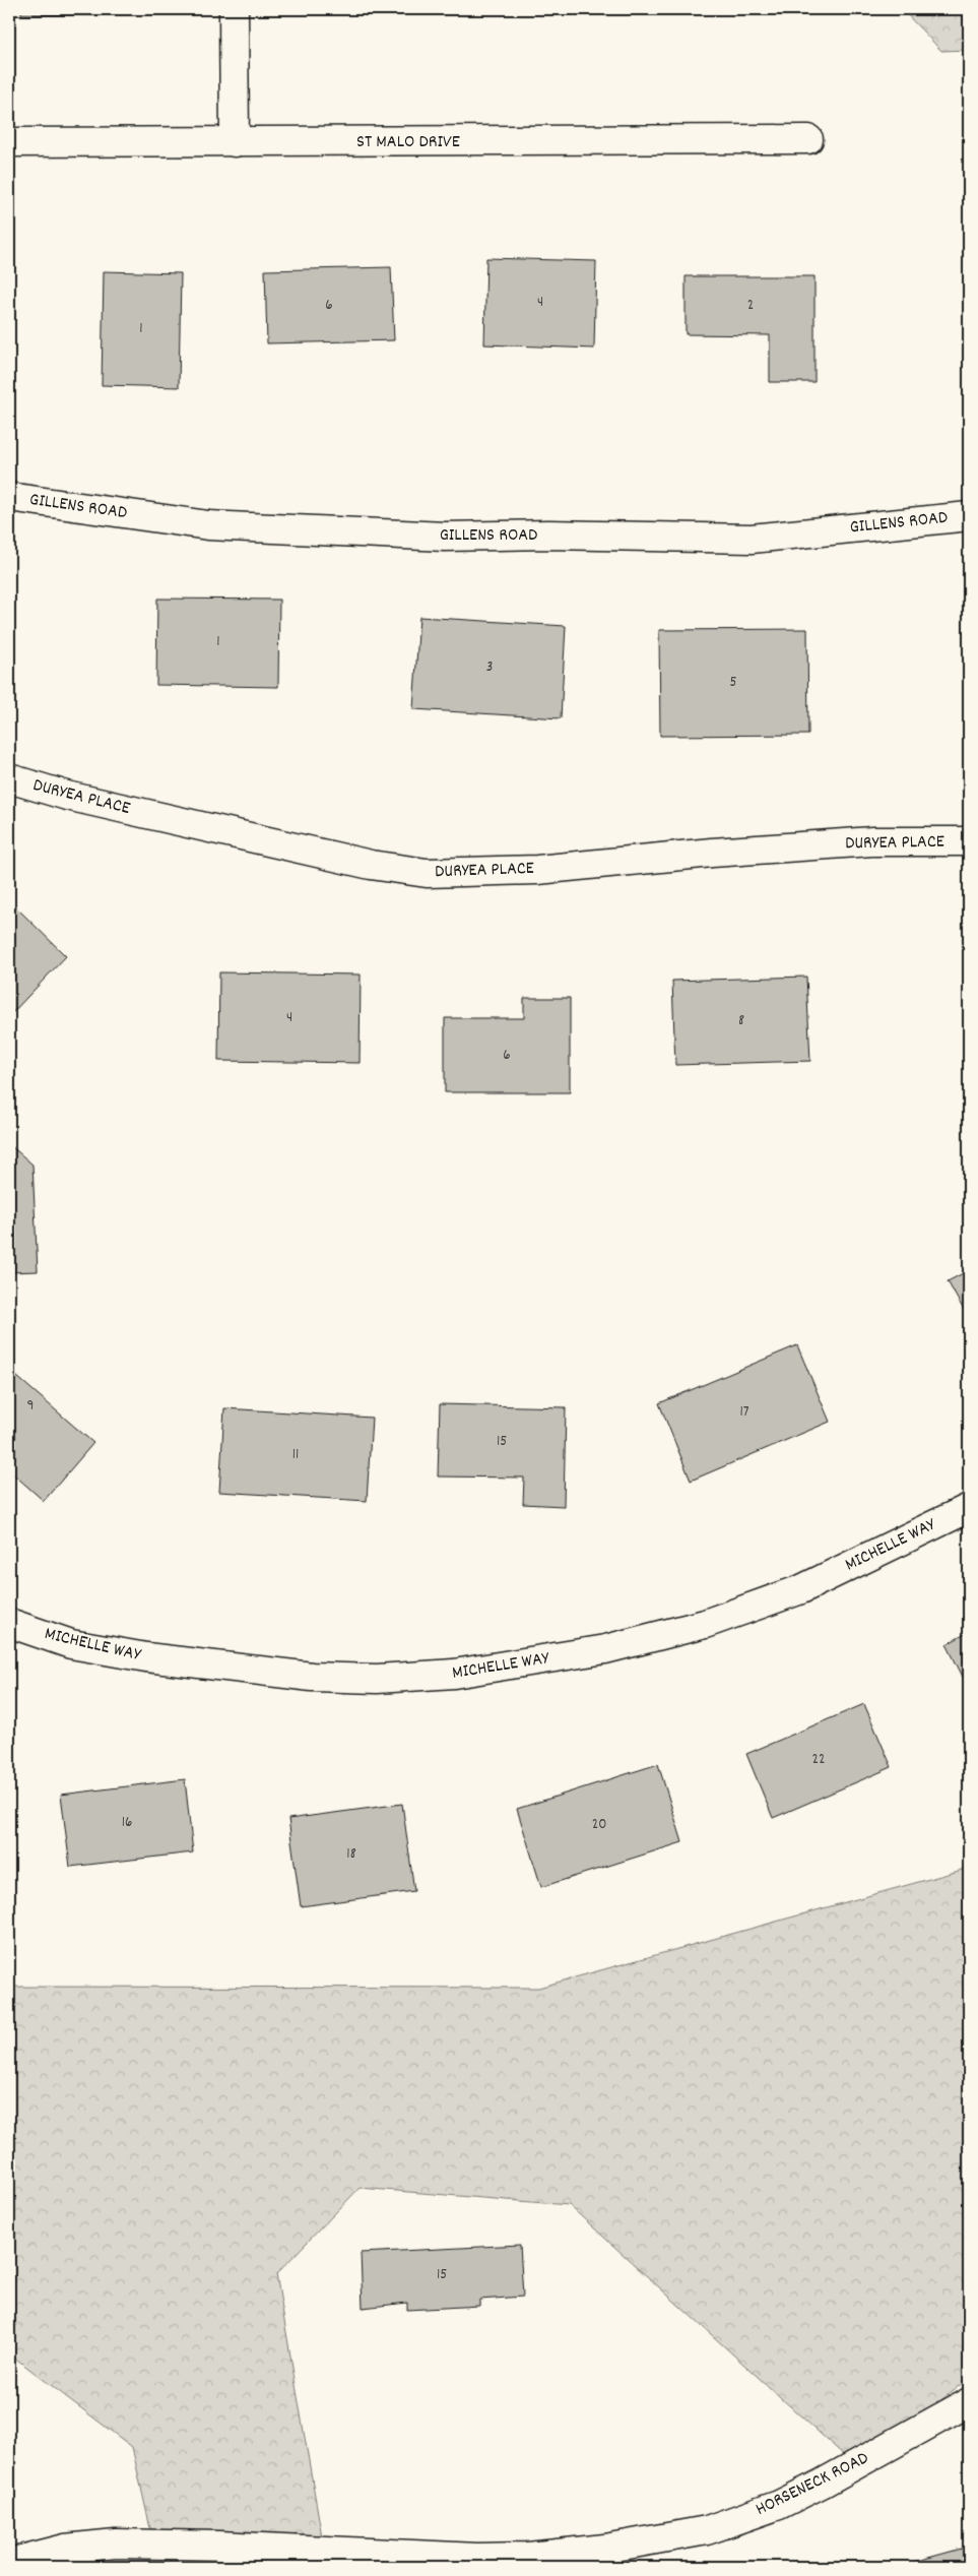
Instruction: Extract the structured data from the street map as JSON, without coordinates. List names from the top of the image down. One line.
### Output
{"streets":{"street":["ST MALO DRIVE","GILLENS ROAD","DURYEA PLACE","MICHELLE WAY","HORSENECK ROAD"]},"house_numbers":["4","6","2","1","1","3","5","4","8","6","9","17","15","11","22","16","20","18","15"]}
